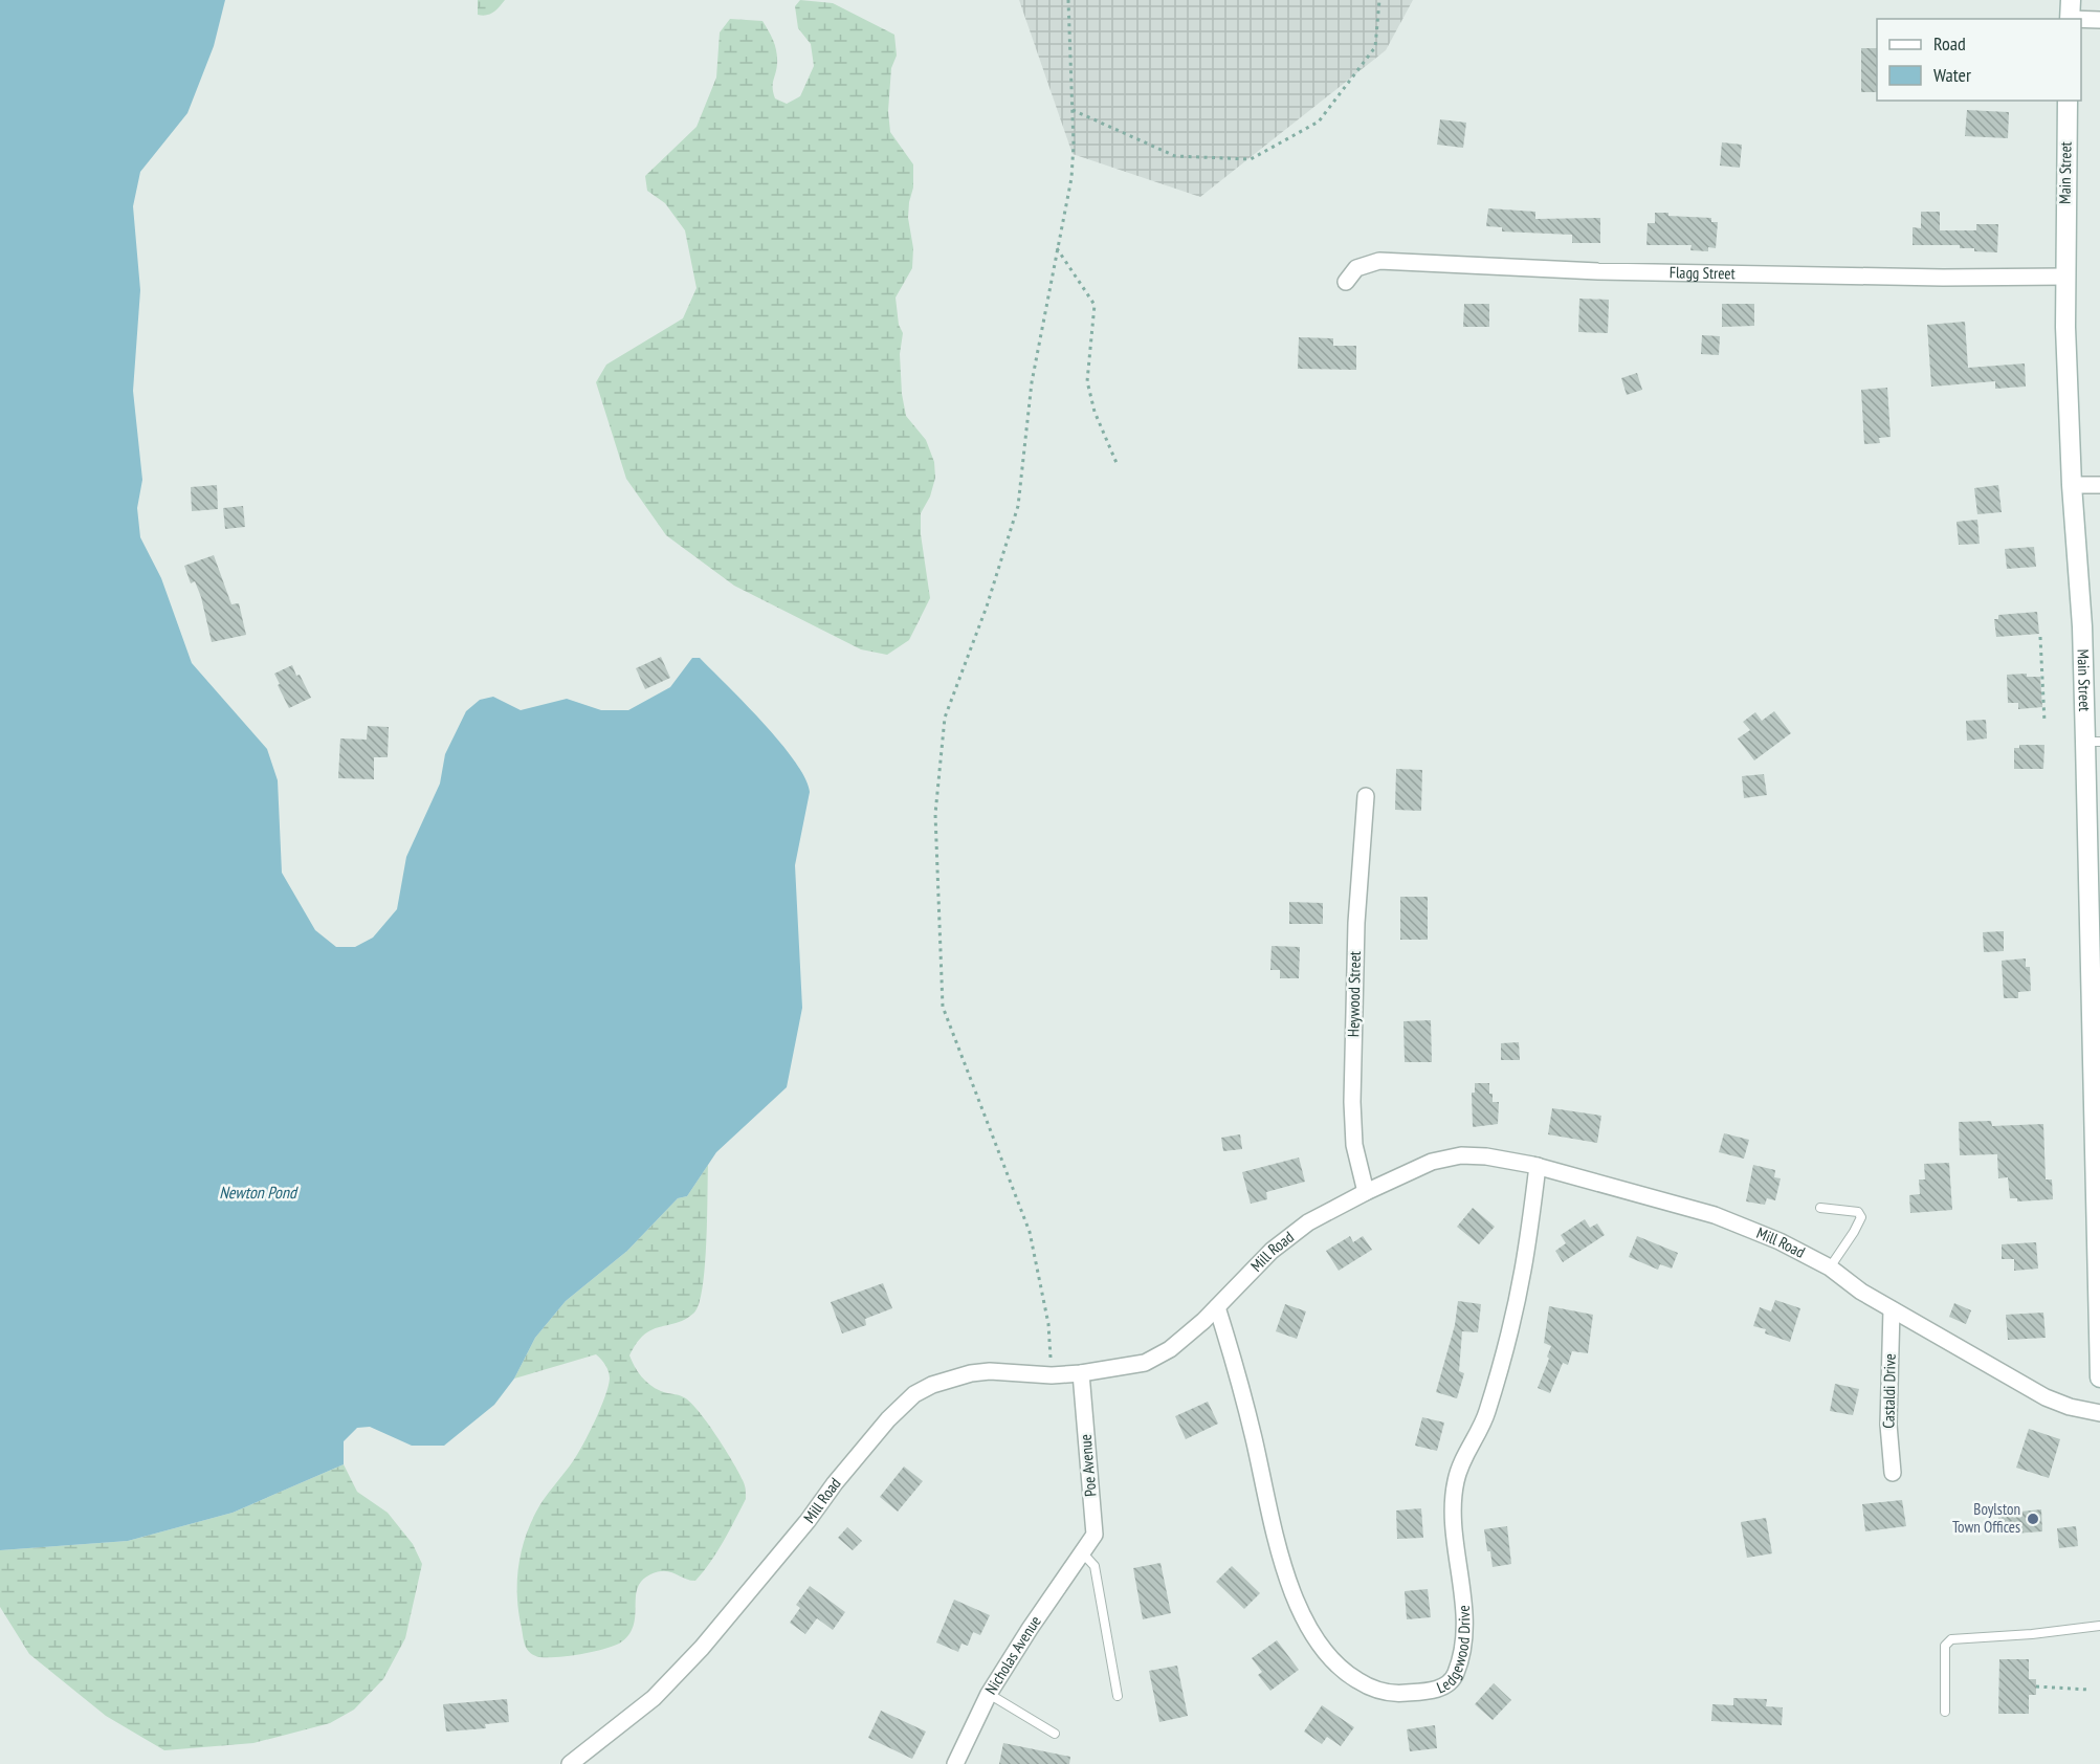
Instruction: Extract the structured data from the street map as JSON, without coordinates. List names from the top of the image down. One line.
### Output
{"streets":{"main road":["Main Street"],"street":["Flagg Street","Heywood Street","Mill Road","Castaldi Drive","Poe Avenue","Ledgewood Drive","Nicholas Avenue"]},"crossings":[["Main Street","Flagg Street"],["Heywood Street","Mill Road"],["Mill Road","Castaldi Drive"],["Mill Road","Poe Avenue"],["Mill Road","Ledgewood Drive"],["Poe Avenue","Nicholas Avenue"]],"water":["Newton Pond"],"places":["Boylston Town Offices"],"legend":["Road","Water"]}
